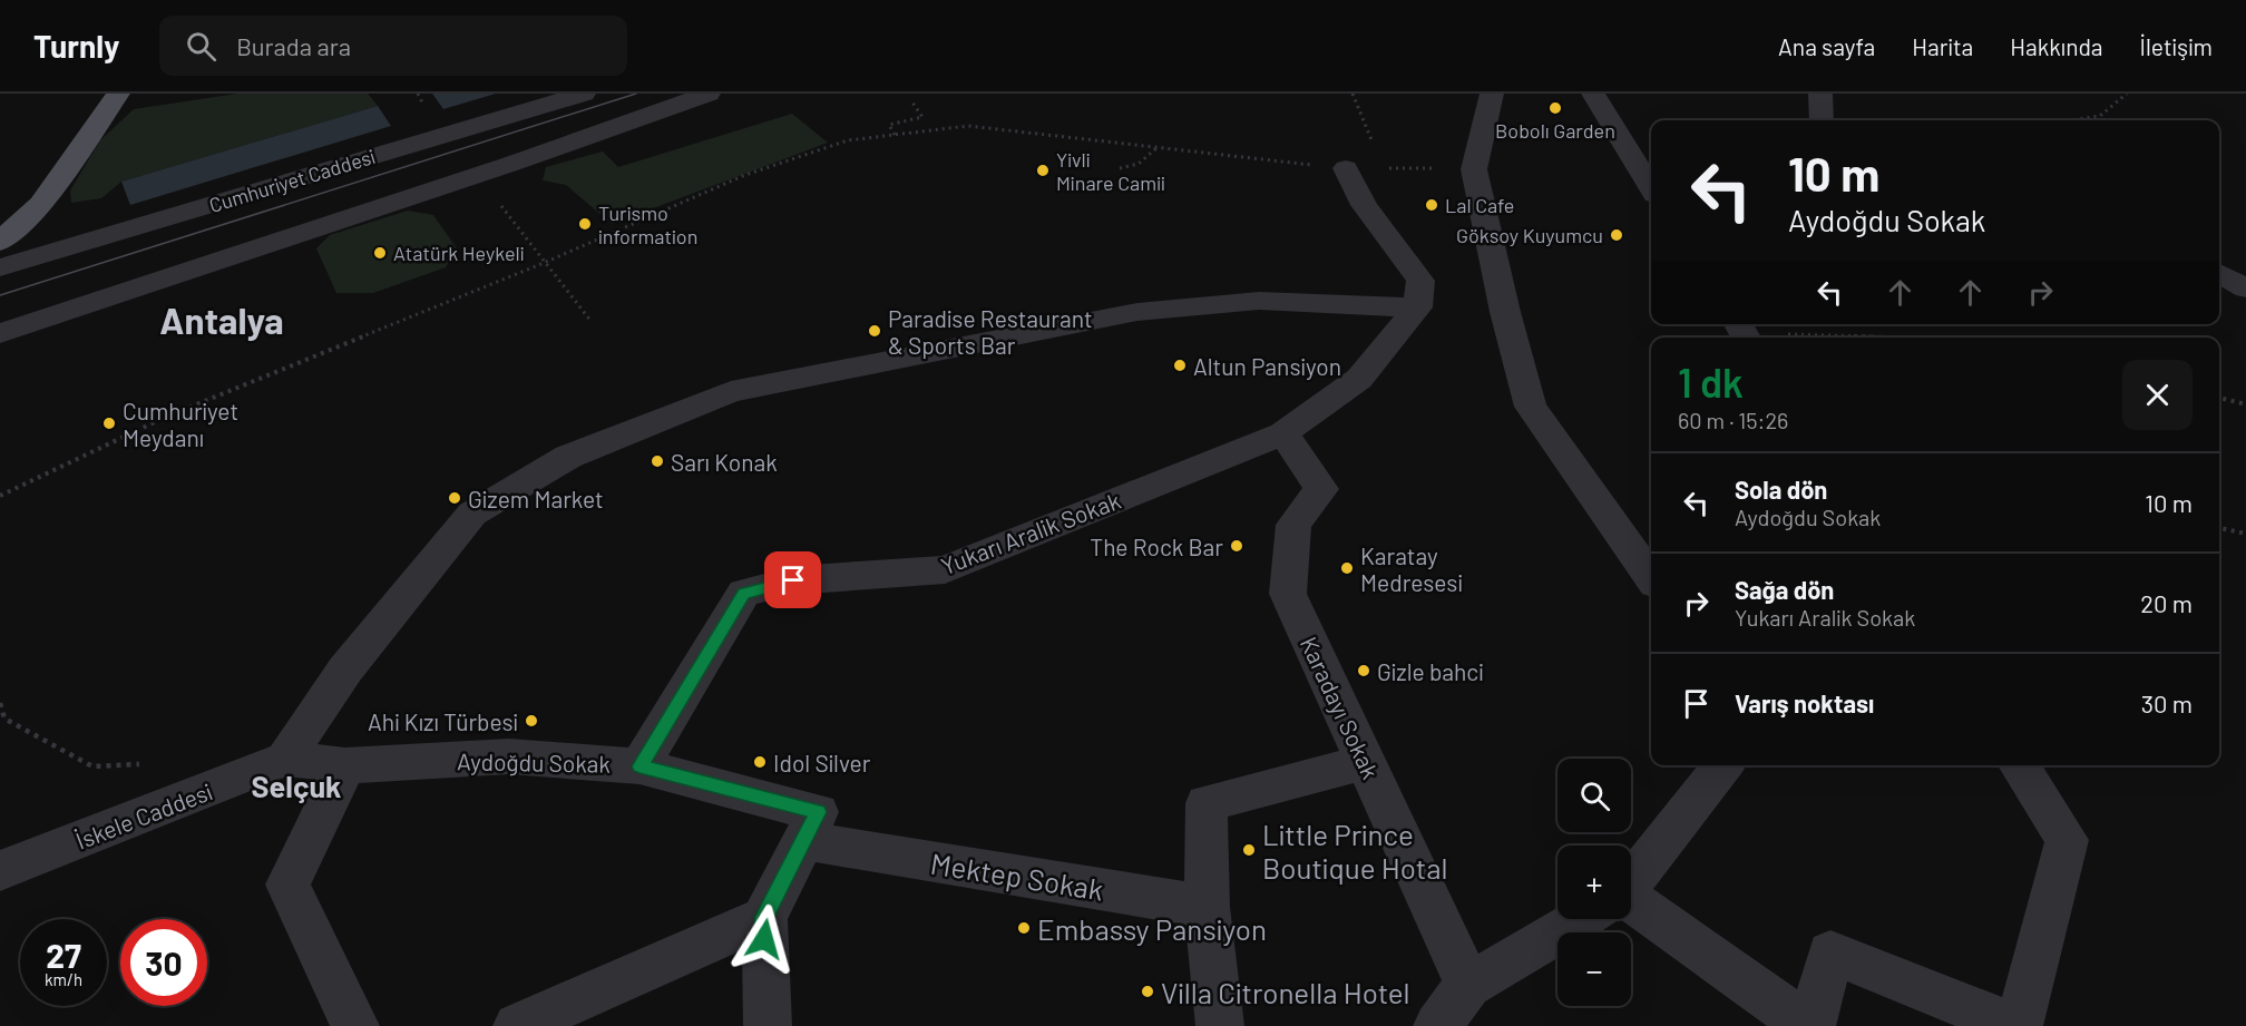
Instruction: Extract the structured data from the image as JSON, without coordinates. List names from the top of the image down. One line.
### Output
{"streets":{"street":["Cumhuriyet Caddesi","Yukarı Aralik Sokak","Karadayı Sokak","Aydoğdu Sokak","İskele Caddesi","Mektep Sokak"]},"crossings":[["Yukarı Aralik Sokak","Karadayı Sokak"],["Yukarı Aralik Sokak","Aydoğdu Sokak"],["Aydoğdu Sokak","İskele Caddesi"],["Aydoğdu Sokak","Mektep Sokak"]],"districts":["Antalya","Selçuk"],"places":["Bobolı Garden","Yivli Minare Camii","Lal Cafe","Turismo information","Göksoy Kuyumcu","Atatürk Heykeli","Paradise Restaurant & Sports Bar","Altun Pansiyon","Cumhuriyet Meydanı","Sarı Konak","Gizem Market","The Rock Bar","Karatay Medresesi","Gizle bahci","Ahi Kızı Türbesi","Idol Silver","Little Prince Boutique Hotal","Embassy Pansiyon","Villa Citronella Hotel"],"page":{"header":"Turnly","search":"Burada ara","nav":["Ana sayfa","Harita","Hakkında","İletişim"],"turn":["10 m","Aydoğdu Sokak"],"heading":["1 dk","60 m · 15:26"],"list":[{"name":"Sola dön","note":"Aydoğdu Sokak","value":"10 m"},{"name":"Sağa dön","note":"Yukarı Aralik Sokak","value":"20 m"},{"name":"Varış noktası","value":"30 m"}],"map_buttons":["+","−"],"speed":"27 km/h","limit":"30"}}
